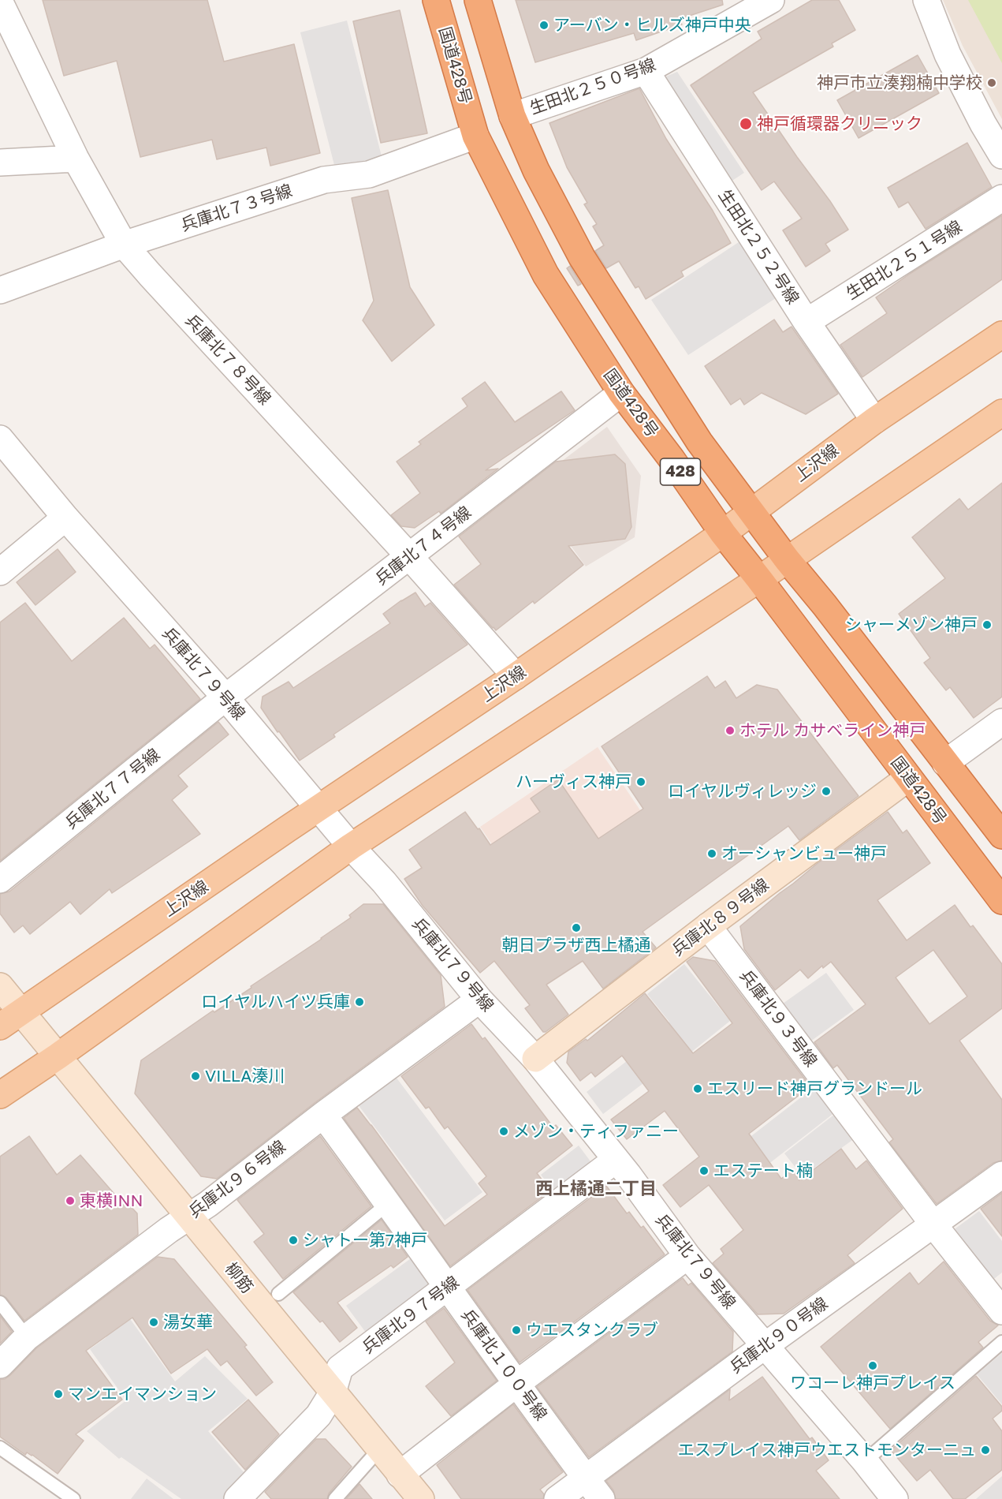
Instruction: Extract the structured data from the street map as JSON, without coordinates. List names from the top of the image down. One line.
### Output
{"streets":{"highway":["国道428号","428"],"main road":["上沢線"],"street":["生田北２５０号線","兵庫北７３号線","生田北２５２号線","生田北２５１号線","兵庫北７８号線","兵庫北７４号線","兵庫北７９号線","兵庫北７７号線","兵庫北８９号線","兵庫北９３号線","兵庫北９６号線","柳筋","兵庫北９７号線","兵庫北９０号線","兵庫北１００号線"]},"crossings":[["国道428号","兵庫北７３号線"],["国道428号","上沢線"],["国道428号","兵庫北７４号線"],["国道428号","兵庫北８９号線"],["生田北２５０号線","生田北２５２号線"],["生田北２５０号線","428"],["兵庫北７３号線","兵庫北７８号線"],["生田北２５２号線","生田北２５１号線"],["生田北２５２号線","上沢線"],["兵庫北７８号線","上沢線"],["兵庫北７８号線","兵庫北７４号線"],["上沢線","428"],["上沢線","兵庫北７９号線"],["上沢線","柳筋"],["兵庫北７４号線","兵庫北７９号線"],["兵庫北７４号線","兵庫北７７号線"],["兵庫北７９号線","兵庫北７７号線"],["兵庫北７９号線","兵庫北８９号線"],["兵庫北７９号線","兵庫北９６号線"],["兵庫北７９号線","兵庫北９７号線"],["兵庫北７９号線","兵庫北９０号線"],["兵庫北８９号線","兵庫北９３号線"],["兵庫北９３号線","兵庫北９０号線"],["兵庫北９６号線","柳筋"],["兵庫北９６号線","兵庫北１００号線"],["柳筋","兵庫北９７号線"],["兵庫北９７号線","兵庫北１００号線"],["兵庫北９０号線","兵庫北１００号線"]],"districts":["西上橘通二丁目"],"places":["アーバン・ヒルズ神戸中央","神戸市立湊翔楠中学校","神戸循環器クリニック","シャーメゾン神戸","ホテル カサベライン神戸","ハーヴィス神戸","ロイヤルヴィレッジ","オーシャンビュー神戸","朝日プラザ西上橘通","ロイヤルハイツ兵庫","VILLA湊川","エスリード神戸グランドール","メゾン・ティファニー","エステート楠","東横INN","シャトー第7神戸","湯女華","ウエスタンクラブ","ワコーレ神戸プレイス","マンエイマンション","エスプレイス神戸ウエストモンターニュ"]}
